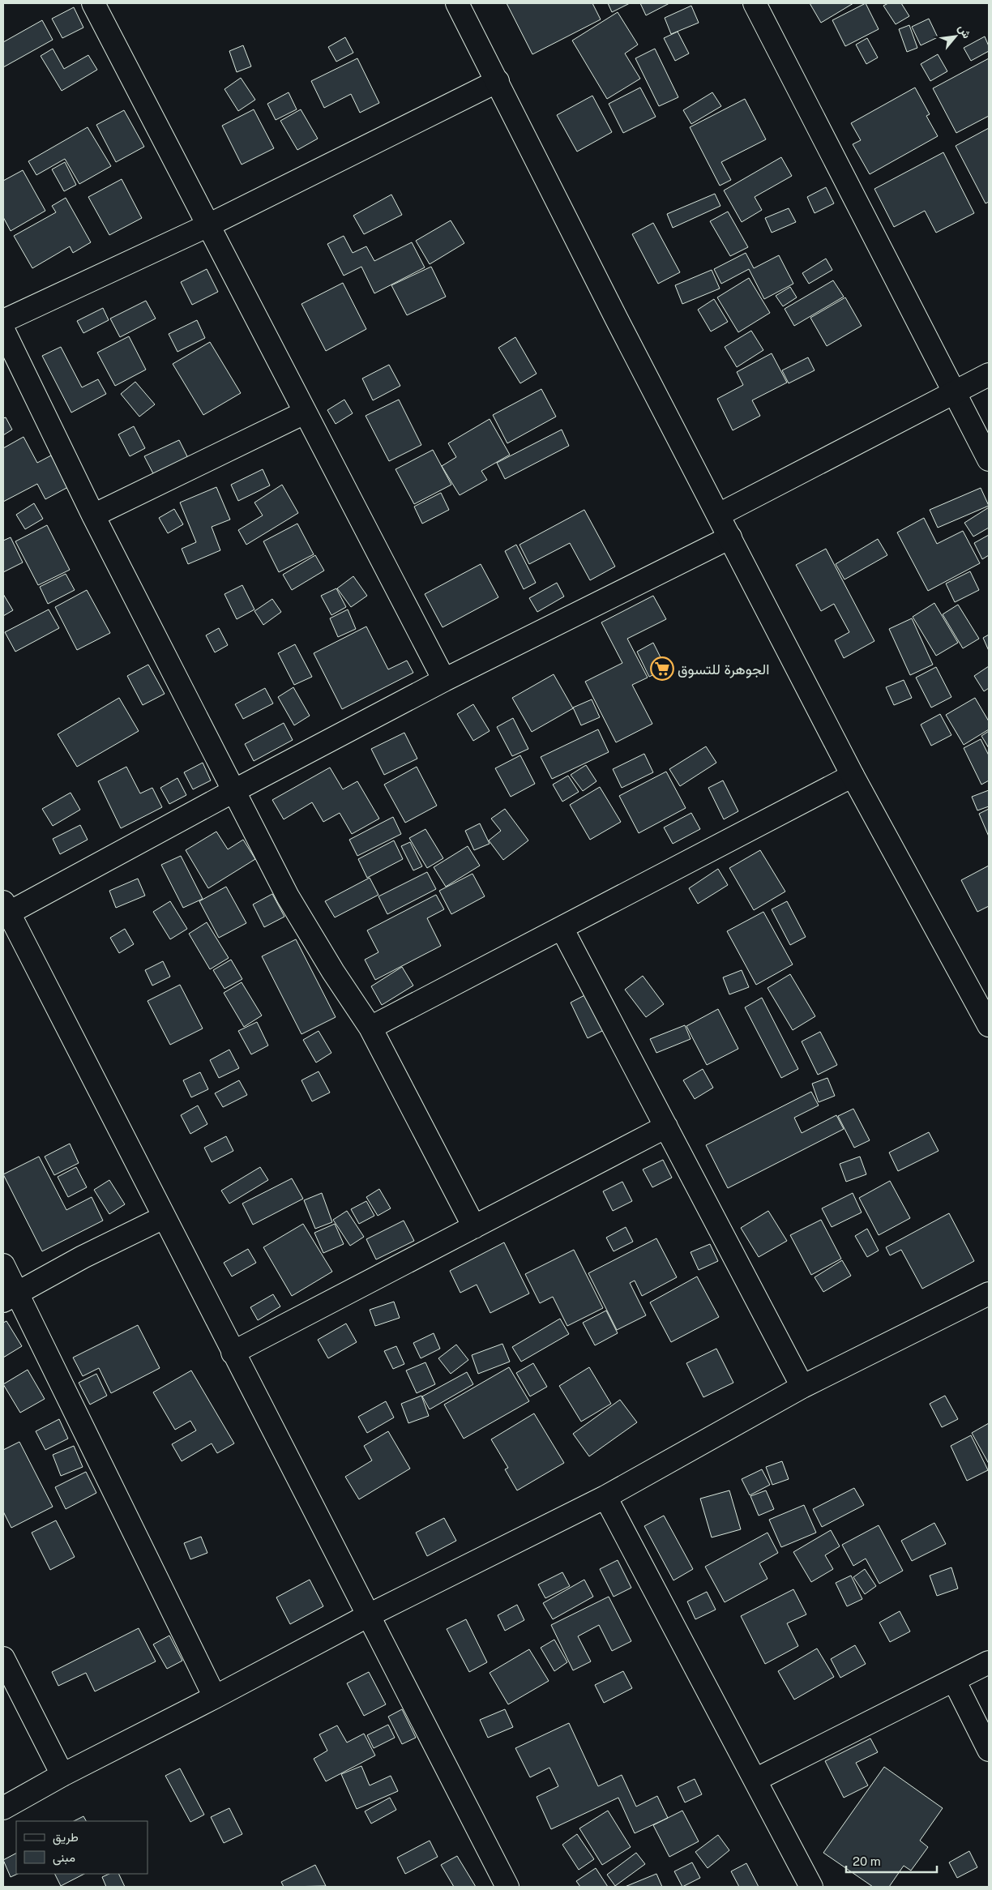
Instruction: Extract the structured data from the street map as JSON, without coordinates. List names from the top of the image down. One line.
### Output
{"places":{"supermarket":["الجوهرة للتسوق"]},"legend":["طريق","مبنى"],"scale_bar":"20 m","north":"top right"}
